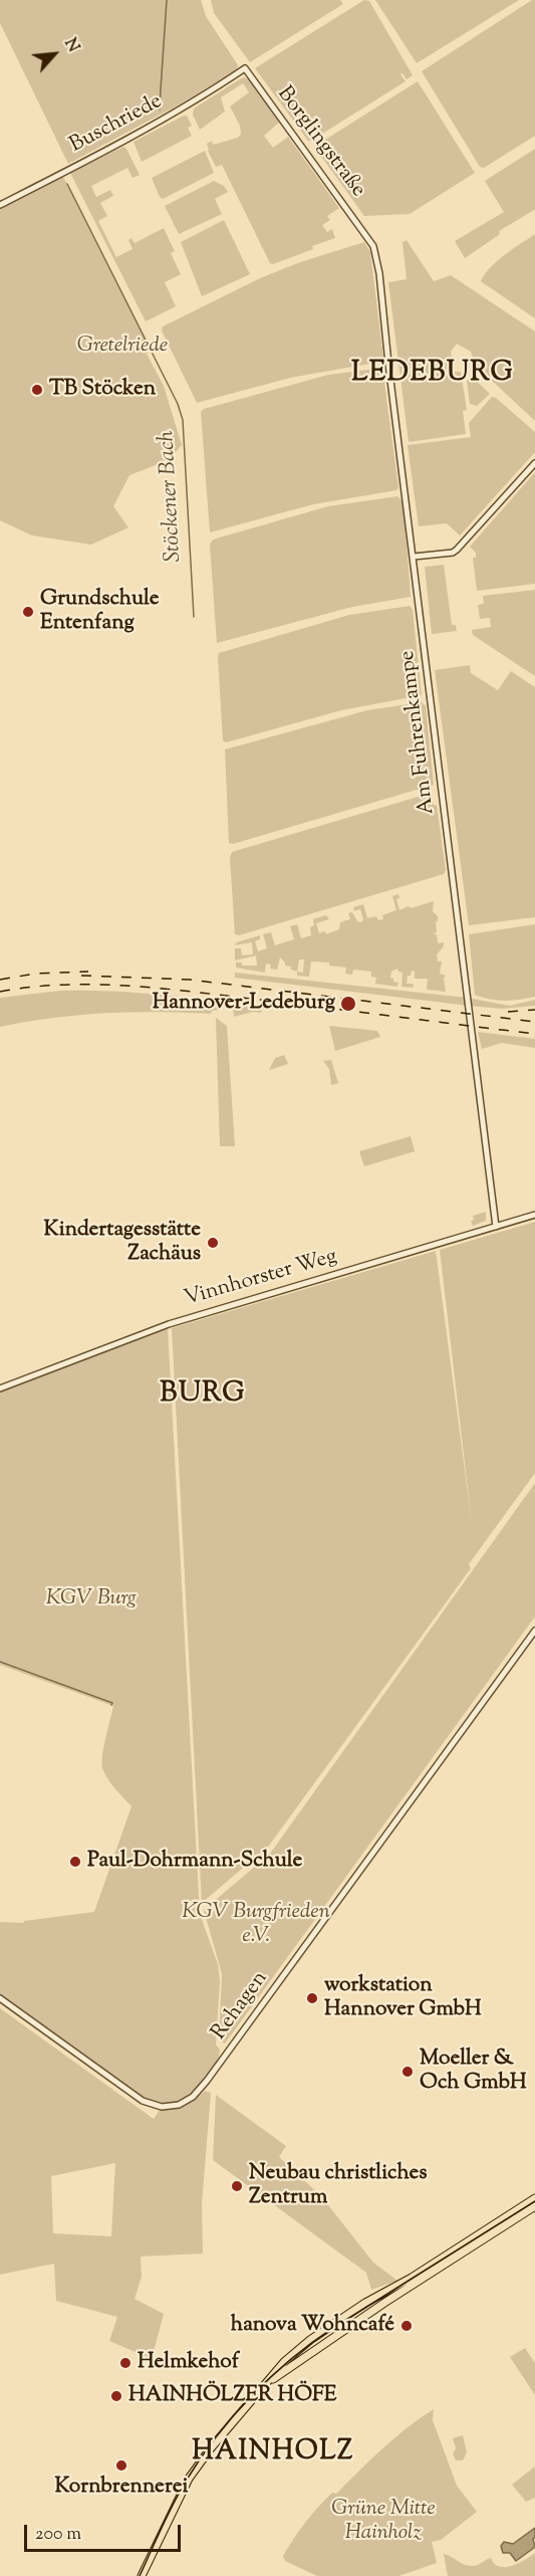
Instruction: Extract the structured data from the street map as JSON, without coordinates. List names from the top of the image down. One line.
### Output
{"streets":{"street":["Buschriede","Borglingstraße","Am Fuhrenkampe","Vinnhorster Weg","Rehagen"]},"crossings":[["Buschriede","Borglingstraße"],["Borglingstraße","Am Fuhrenkampe"],["Am Fuhrenkampe","Vinnhorster Weg"]],"districts":["LEDEBURG","BURG","HAINHOLZ"],"water":["Stöckener Bach"],"parks":["Gretelriede","KGV Burg","KGV Burgfrieden e.V.","Grüne Mitte Hainholz"],"places":["TB Stöcken","Grundschule Entenfang","Hannover-Ledeburg","Kindertagesstätte Zachäus","Paul-Dohrmann-Schule","workstation Hannover GmbH","Moeller & Och GmbH","Neubau christliches Zentrum","hanova Wohncafé","Helmkehof","HAINHÖLZER HÖFE","Kornbrennerei"],"scale_bar":"200 m","north":"top right"}
